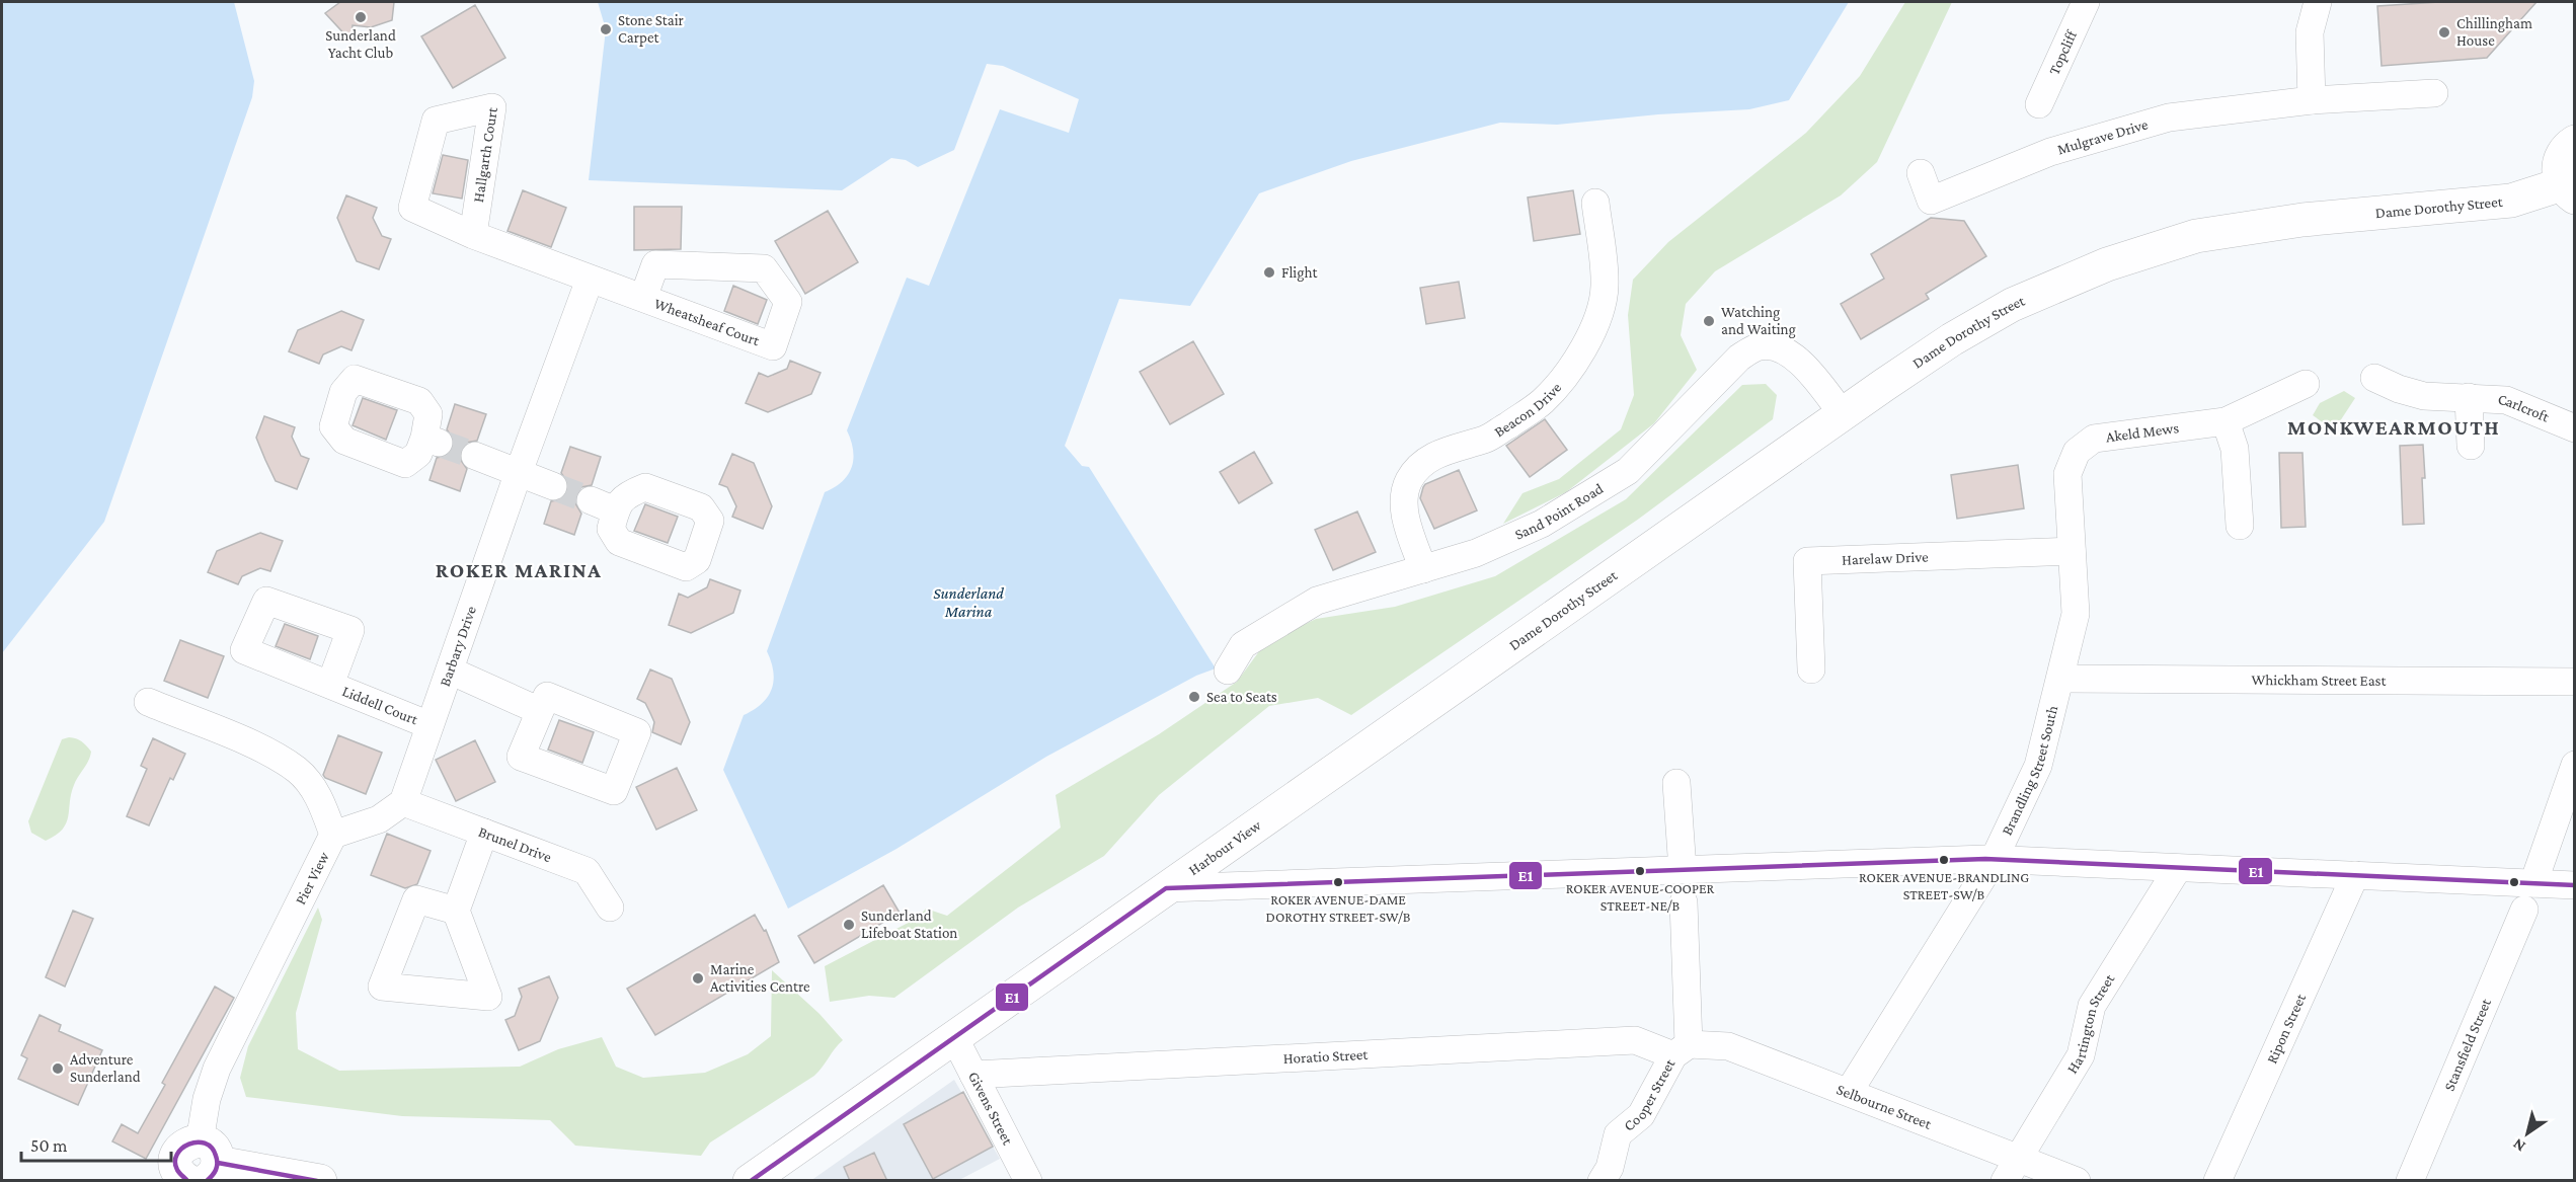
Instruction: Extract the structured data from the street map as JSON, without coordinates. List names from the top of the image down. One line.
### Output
{"streets":{"main road":["Dame Dorothy Street","Harbour View"],"street":["Topcliff","Mulgrave Drive","Wheatsheaf Court","Beacon Drive","Carlcroft","Akeld Mews","Sand Point Road","Harelaw Drive","Barbary Drive","Whickham Street East","Liddell Court","Brandling Street South","Brunel Drive","Pier View","Hartington Street","Ripon Street","Stansfield Street","Horatio Street","Cooper Street","Selbourne Street","Givens Street"]},"crossings":[["Dame Dorothy Street","Sand Point Road"],["Dame Dorothy Street","Harbour View"],["Wheatsheaf Court","Barbary Drive"],["Beacon Drive","Sand Point Road"],["Akeld Mews","Harelaw Drive"],["Akeld Mews","Brandling Street South"],["Harelaw Drive","Brandling Street South"],["Barbary Drive","Liddell Court"],["Barbary Drive","Brunel Drive"],["Whickham Street East","Brandling Street South"],["Brandling Street South","Selbourne Street"],["Harbour View","Givens Street"],["Hartington Street","Selbourne Street"],["Horatio Street","Cooper Street"],["Horatio Street","Selbourne Street"],["Horatio Street","Givens Street"],["Cooper Street","Selbourne Street"]],"districts":["MONKWEARMOUTH","ROKER MARINA"],"water":["Sunderland Marina"],"places":["Sunderland Yacht Club","Stone Stair Carpet","Chillingham House","Flight","Watching and Waiting","Sea to Seats","ROKER AVENUE-BRANDLING STREET-SW/B","ROKER AVENUE-COOPER STREET-NE/B","ROKER AVENUE-DAME DOROTHY STREET-SW/B","Sunderland Lifeboat Station","Marine Activities Centre","Adventure Sunderland"],"lines":["transit line E1"],"scale_bar":"50 m","north":"bottom left"}
